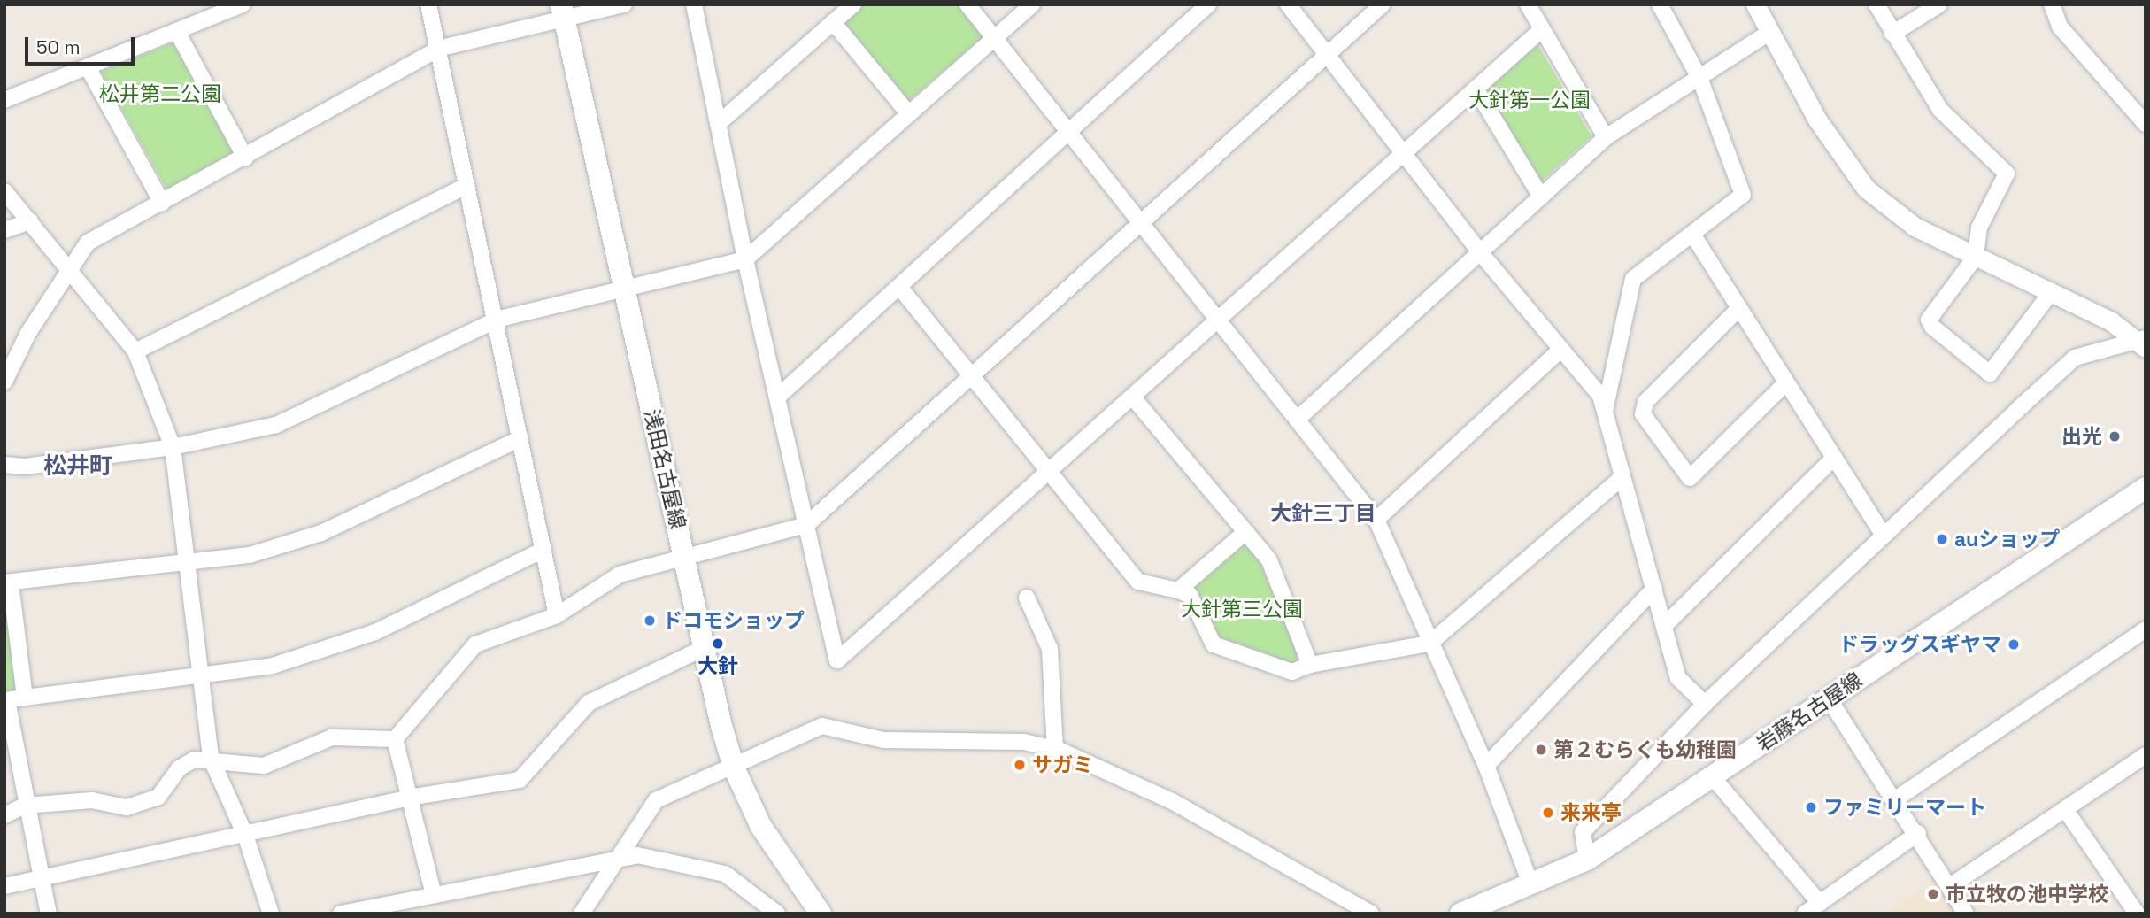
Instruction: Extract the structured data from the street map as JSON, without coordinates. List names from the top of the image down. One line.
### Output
{"streets":{"main road":["浅田名古屋線","岩藤名古屋線"]},"districts":["松井町","大針三丁目"],"parks":["松井第二公園","大針第一公園","大針第三公園"],"places":["出光","auショップ","ドコモショップ","大針","ドラッグスギヤマ","第２むらくも幼稚園","サガミ","ファミリーマート","来来亭","市立牧の池中学校"],"scale_bar":"50 m"}
